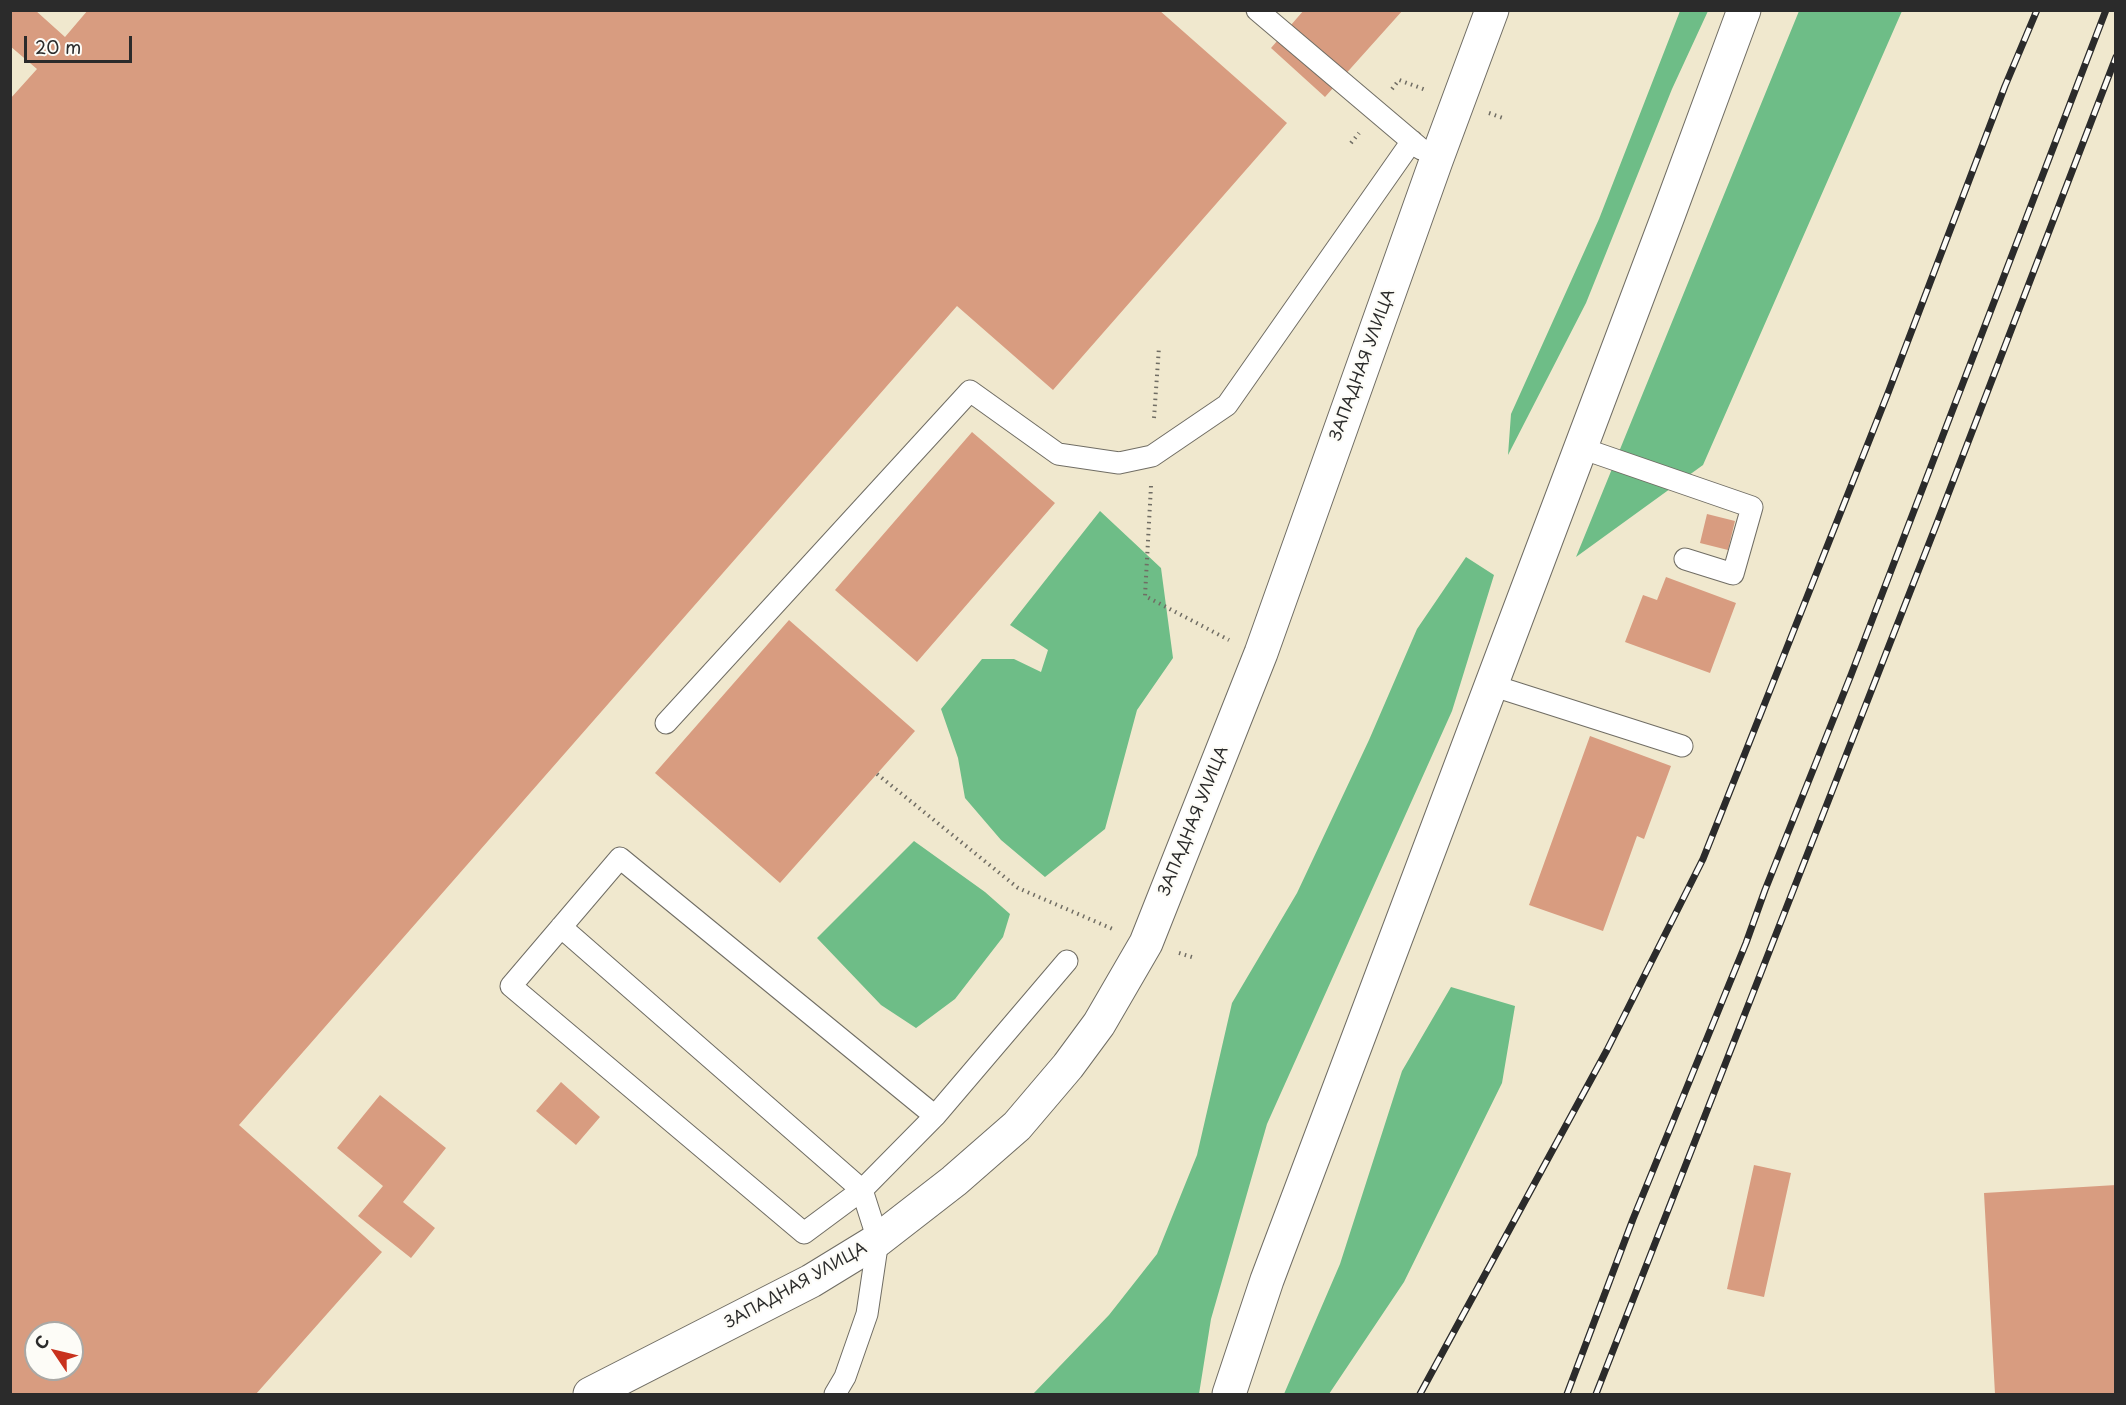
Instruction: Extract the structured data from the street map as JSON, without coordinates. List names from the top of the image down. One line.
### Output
{"streets":{"street":["ЗАПАДНАЯ УЛИЦА"]},"scale_bar":"20 m","north":"top left"}
